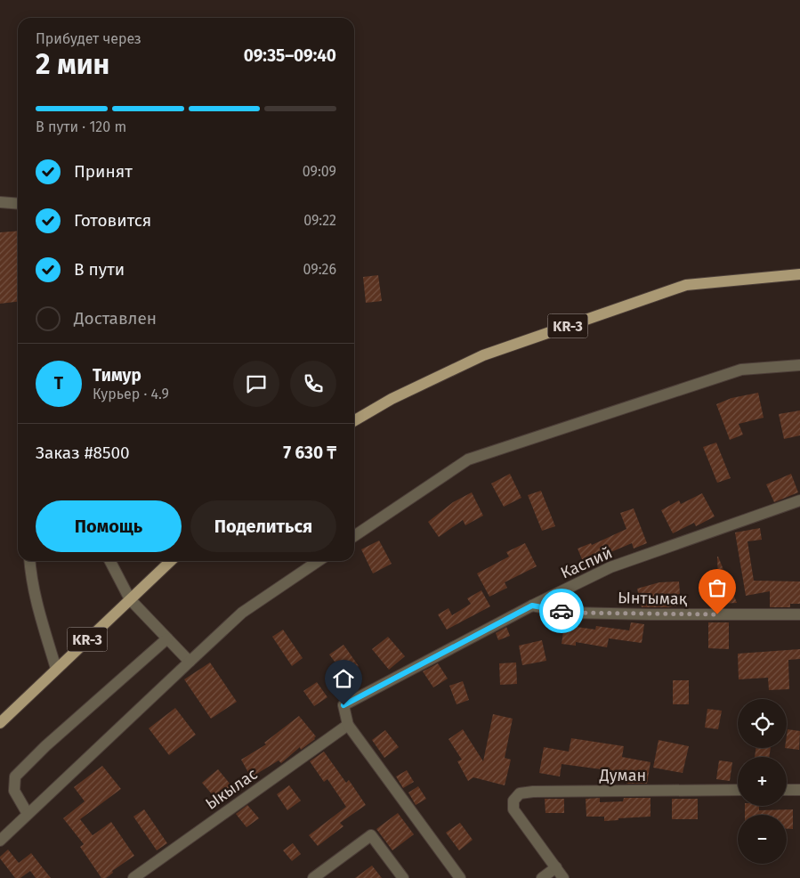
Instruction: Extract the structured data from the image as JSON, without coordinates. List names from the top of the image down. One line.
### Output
{"streets":{"main road":["KR-3"],"street":["Каспий","Ынтымақ","Думан","Ыкылас"]},"crossings":[["Каспий","Ынтымақ"],["Каспий","Ыкылас"]],"page":{"heading":["2 мин","Прибудет через","09:35–09:40"],"panel":["Тимур","Курьер · 4.9","Заказ #8500","7 630 ₸"],"bar":"В пути · 120 m","list":[["Принят","09:09"],["Готовится","09:22"],["В пути","09:26"],"Доставлен"],"round":"Т","buttons":["Помощь","Поделиться"],"map_buttons":["+","−"]}}
